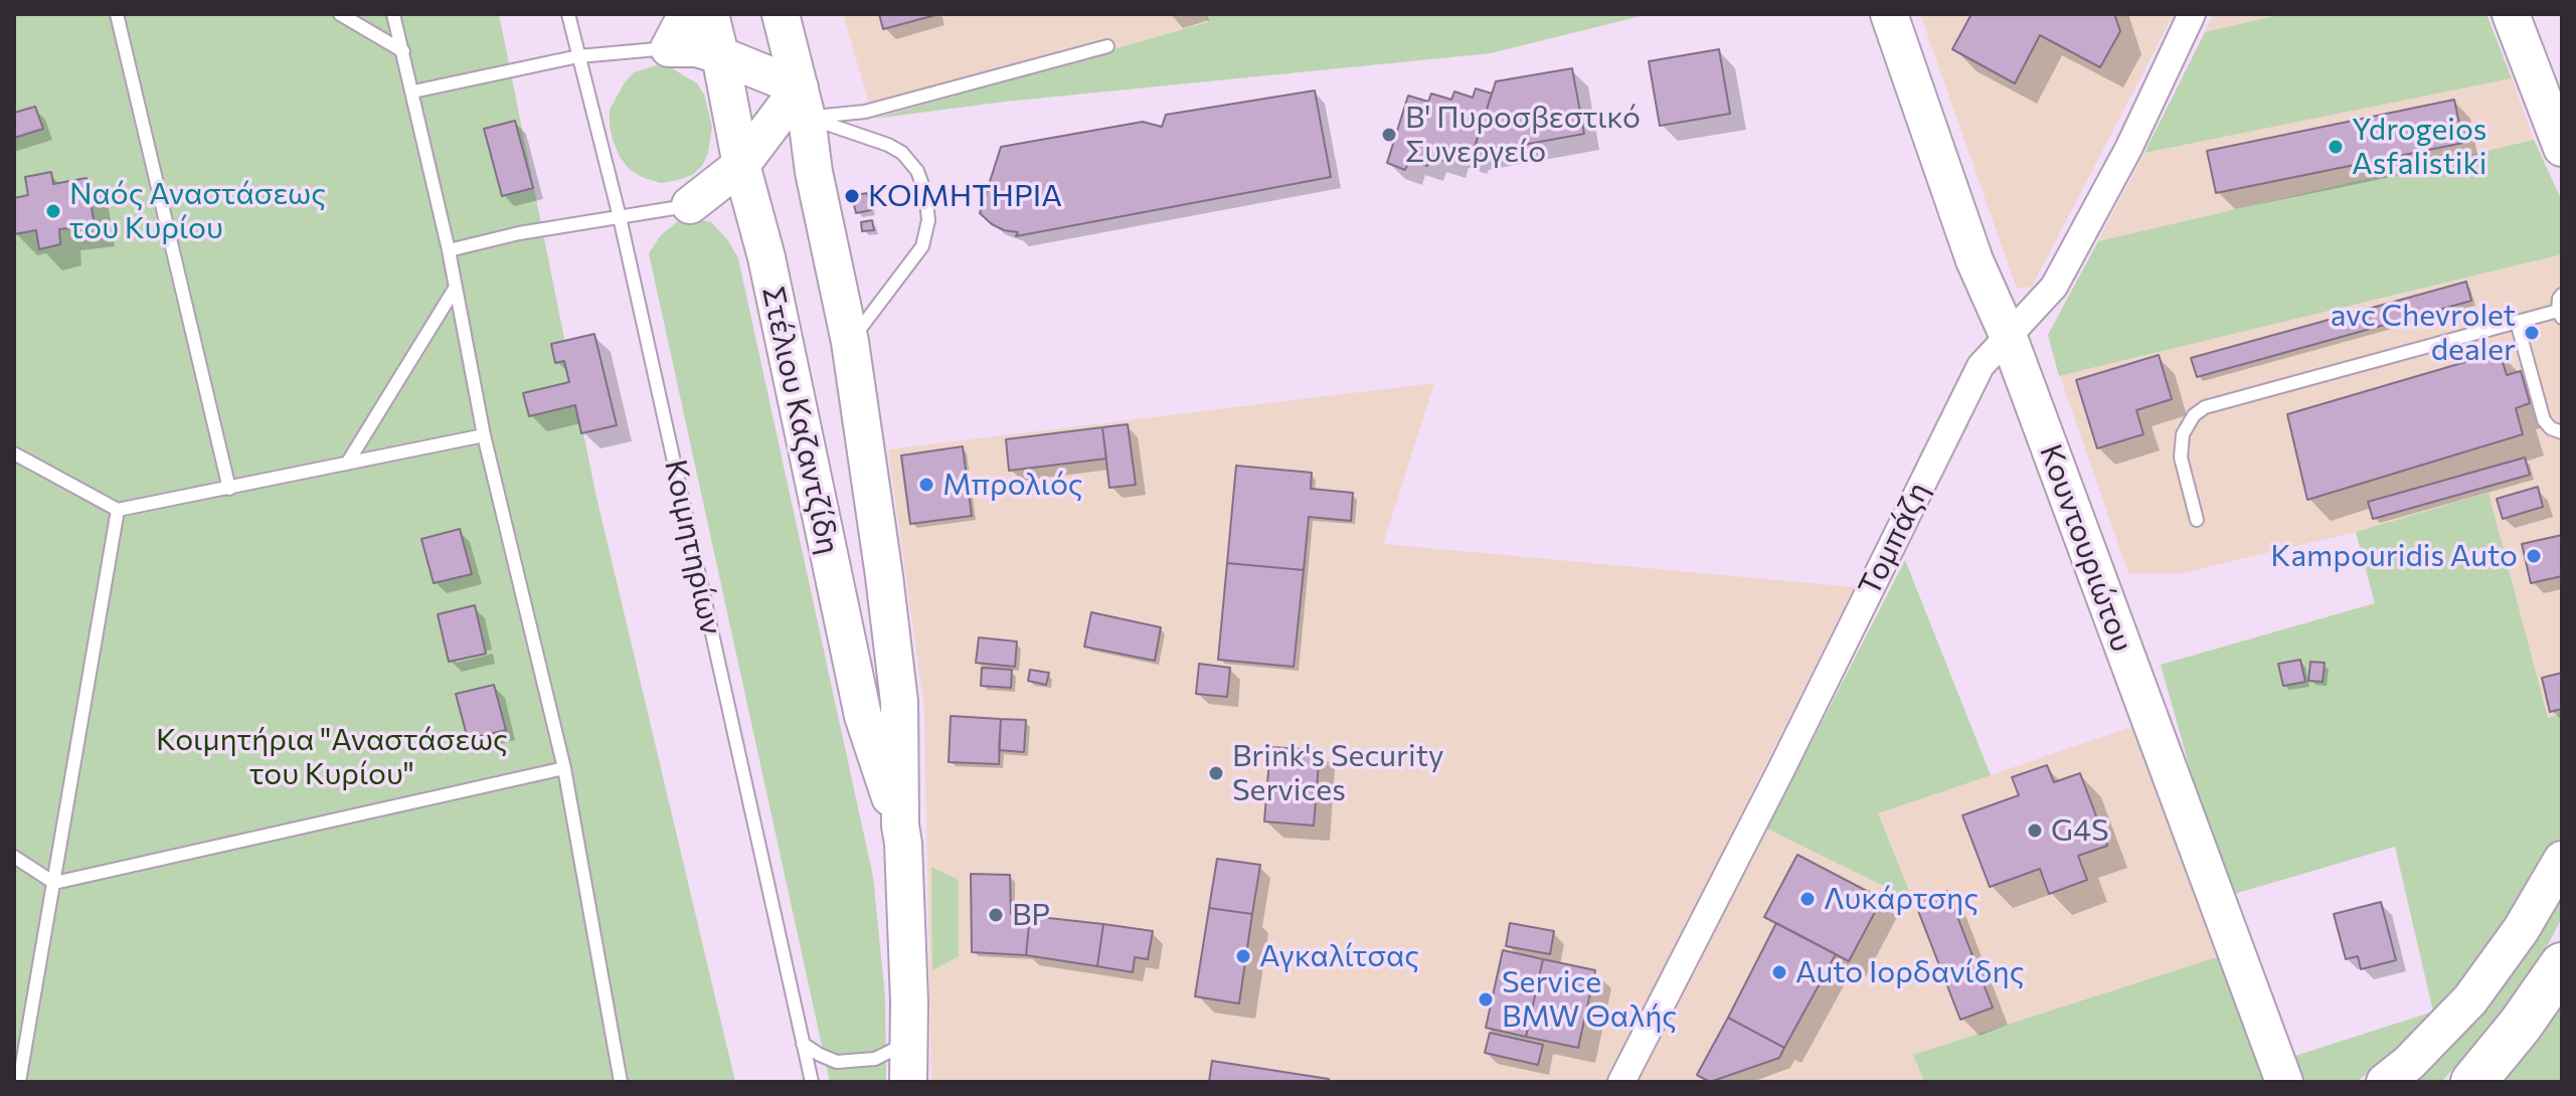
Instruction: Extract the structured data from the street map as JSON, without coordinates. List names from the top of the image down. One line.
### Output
{"streets":{"main road":["Στέλιου Καζαντζίδη","Κουντουριώτου"],"street":["Τομπάζη"],"lane":["Κοιμητηρίων"]},"crossings":[["Τομπάζη","Κουντουριώτου"]],"parks":["Κοιμητήρια \"Αναστάσεως του Κυρίου\""],"places":["Β' Πυροσβεστικό Συνεργείο","Ydrogeios Asfalistiki","ΚΟΙΜΗΤΗΡΙΑ","Ναός Αναστάσεως του Κυρίου","avc Chevrolet dealer","Μπρολιός","Kampouridis Auto","Brink's Security Services","G4S","Λυκάρτσης","BP","Αγκαλίτσας","Auto Ιορδανίδης","Service BMW Θαλής"]}
